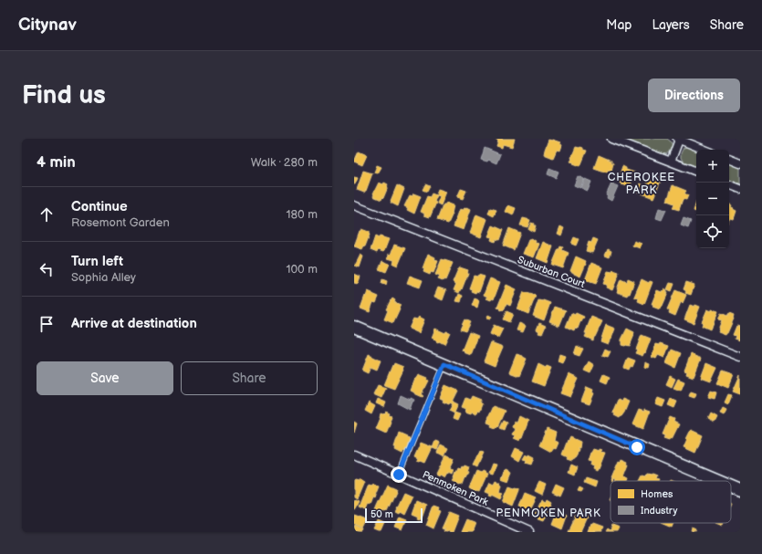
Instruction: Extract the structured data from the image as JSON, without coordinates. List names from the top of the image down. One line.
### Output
{"streets":{"street":["Suburban Court","Penmoken Park"]},"districts":["CHEROKEE PARK","PENMOKEN PARK"],"legend":["Homes","Industry"],"scale_bar":"50 m","page":{"header":"Citynav","nav":["Map","Layers","Share"],"buttons":["Directions",["Save","Share"]],"title":"Find us","heading":["4 min","Walk · 280 m"],"map_buttons":["+","−"],"list":[["Continue","Rosemont Garden","180 m"],["Turn left","Sophia Alley","100 m"],"Arrive at destination"],"scale":"50 m"}}
